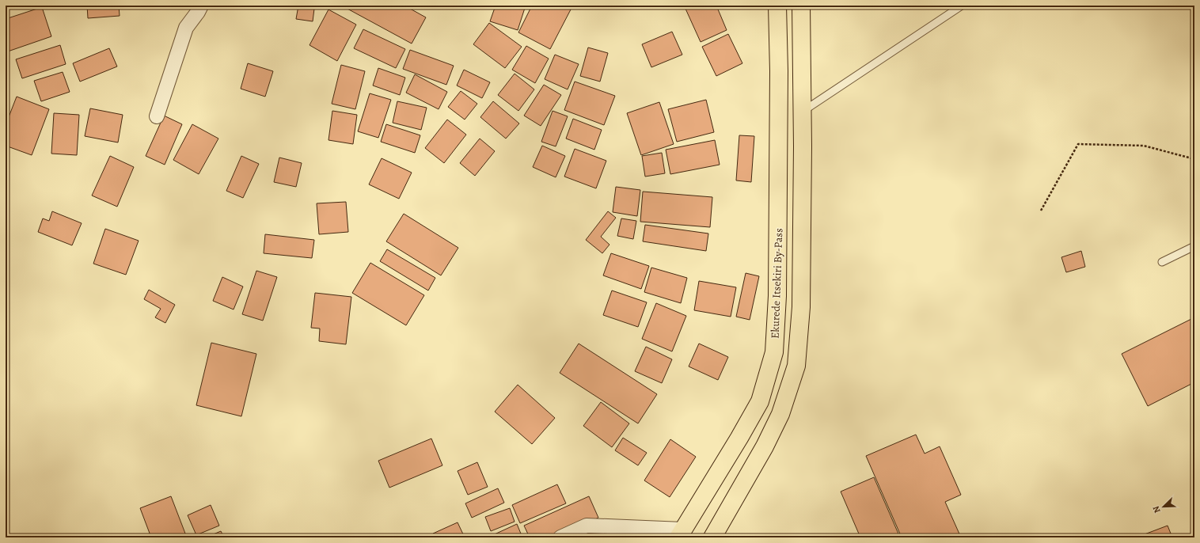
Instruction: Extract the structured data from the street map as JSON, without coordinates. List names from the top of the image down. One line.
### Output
{"streets":{"main road":["Ekurede Itsekiri By-Pass"]},"north":"bottom left"}
